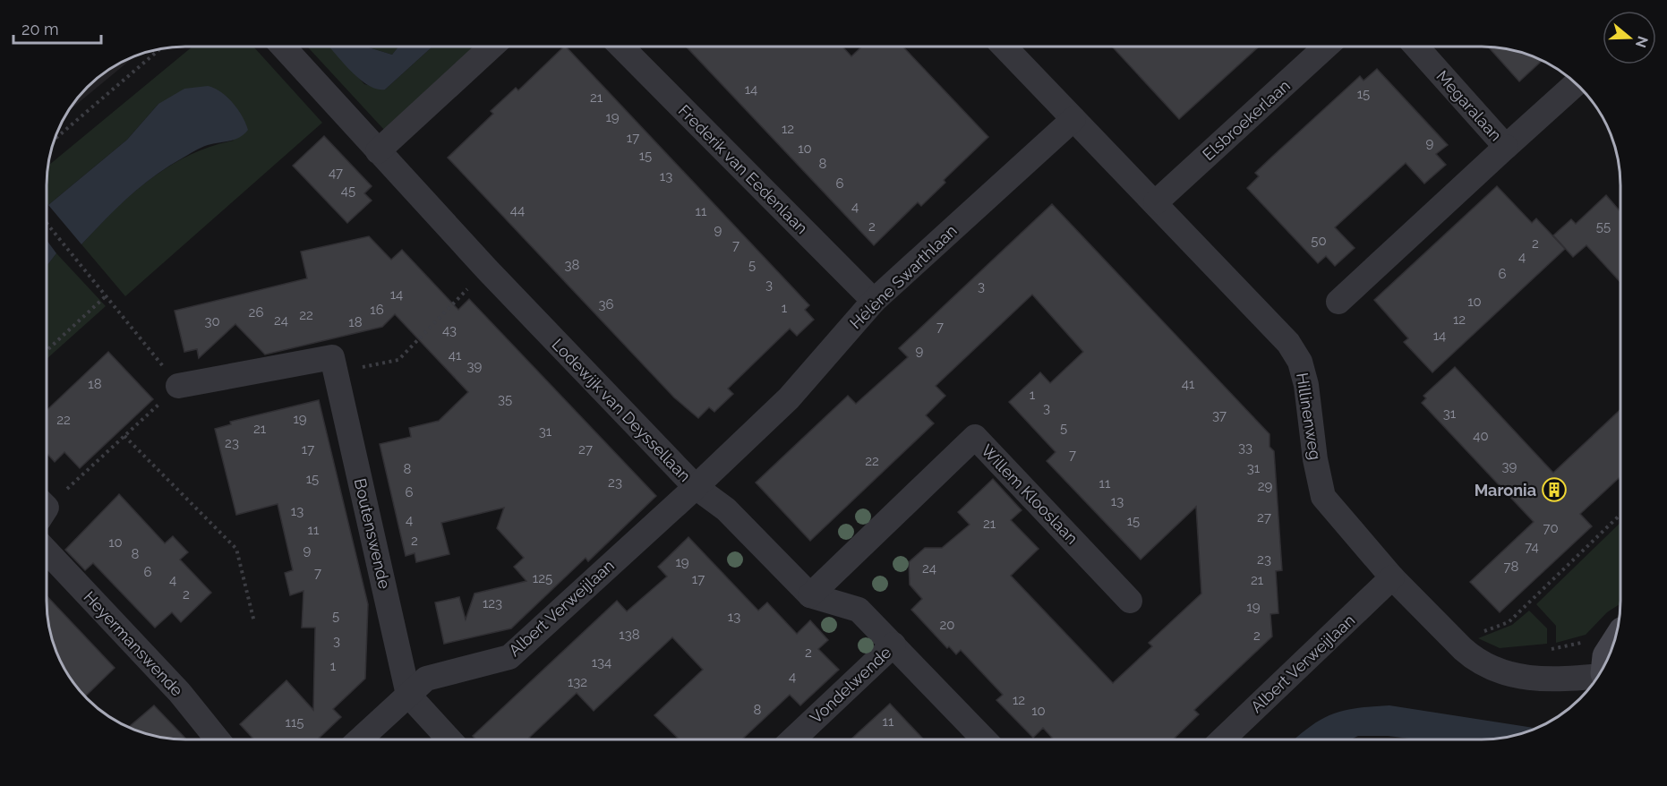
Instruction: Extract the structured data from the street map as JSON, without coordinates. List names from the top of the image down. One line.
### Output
{"streets":{"street":["Megaralaan","Elsbroekerlaan","Frederik van Eedenlaan","Hélène Swarthlaan","Lodewijk van Deyssellaan","Hillinenweg","Willem Klooslaan","Boutenswende","Albert Verweijlaan","Heyermanswende","Vondelwende"]},"crossings":[["Elsbroekerlaan","Hillinenweg"],["Frederik van Eedenlaan","Hélène Swarthlaan"],["Hélène Swarthlaan","Lodewijk van Deyssellaan"],["Hélène Swarthlaan","Hillinenweg"],["Hélène Swarthlaan","Albert Verweijlaan"],["Lodewijk van Deyssellaan","Willem Klooslaan"],["Lodewijk van Deyssellaan","Albert Verweijlaan"],["Lodewijk van Deyssellaan","Vondelwende"],["Hillinenweg","Albert Verweijlaan"],["Boutenswende","Albert Verweijlaan"]],"places":{"building":["Maronia"]},"house_numbers":["14","15","21","19","12","17","9","10","15","8","47","13","6","45","4","44","11","2","55","9","50","2","7","4","38","5","6","3","3","14","10","36","1","16","26","22","12","24","30","18","7","43","14","9","41","39","18","41","1","35","3","31","37","19","22","5","21","31","40","23","33","17","27","7","22","39","31","8","15","23","11","29","6","13","13","27","4","15","21","70","11","2","10","74","9","8","23","19","78","24","6","7","125","17","4","21","2","123","19","5","13","20","138","2","3","2","134","1","4","132","12","8","10","11","115"],"scale_bar":"20 m","north":"right"}
